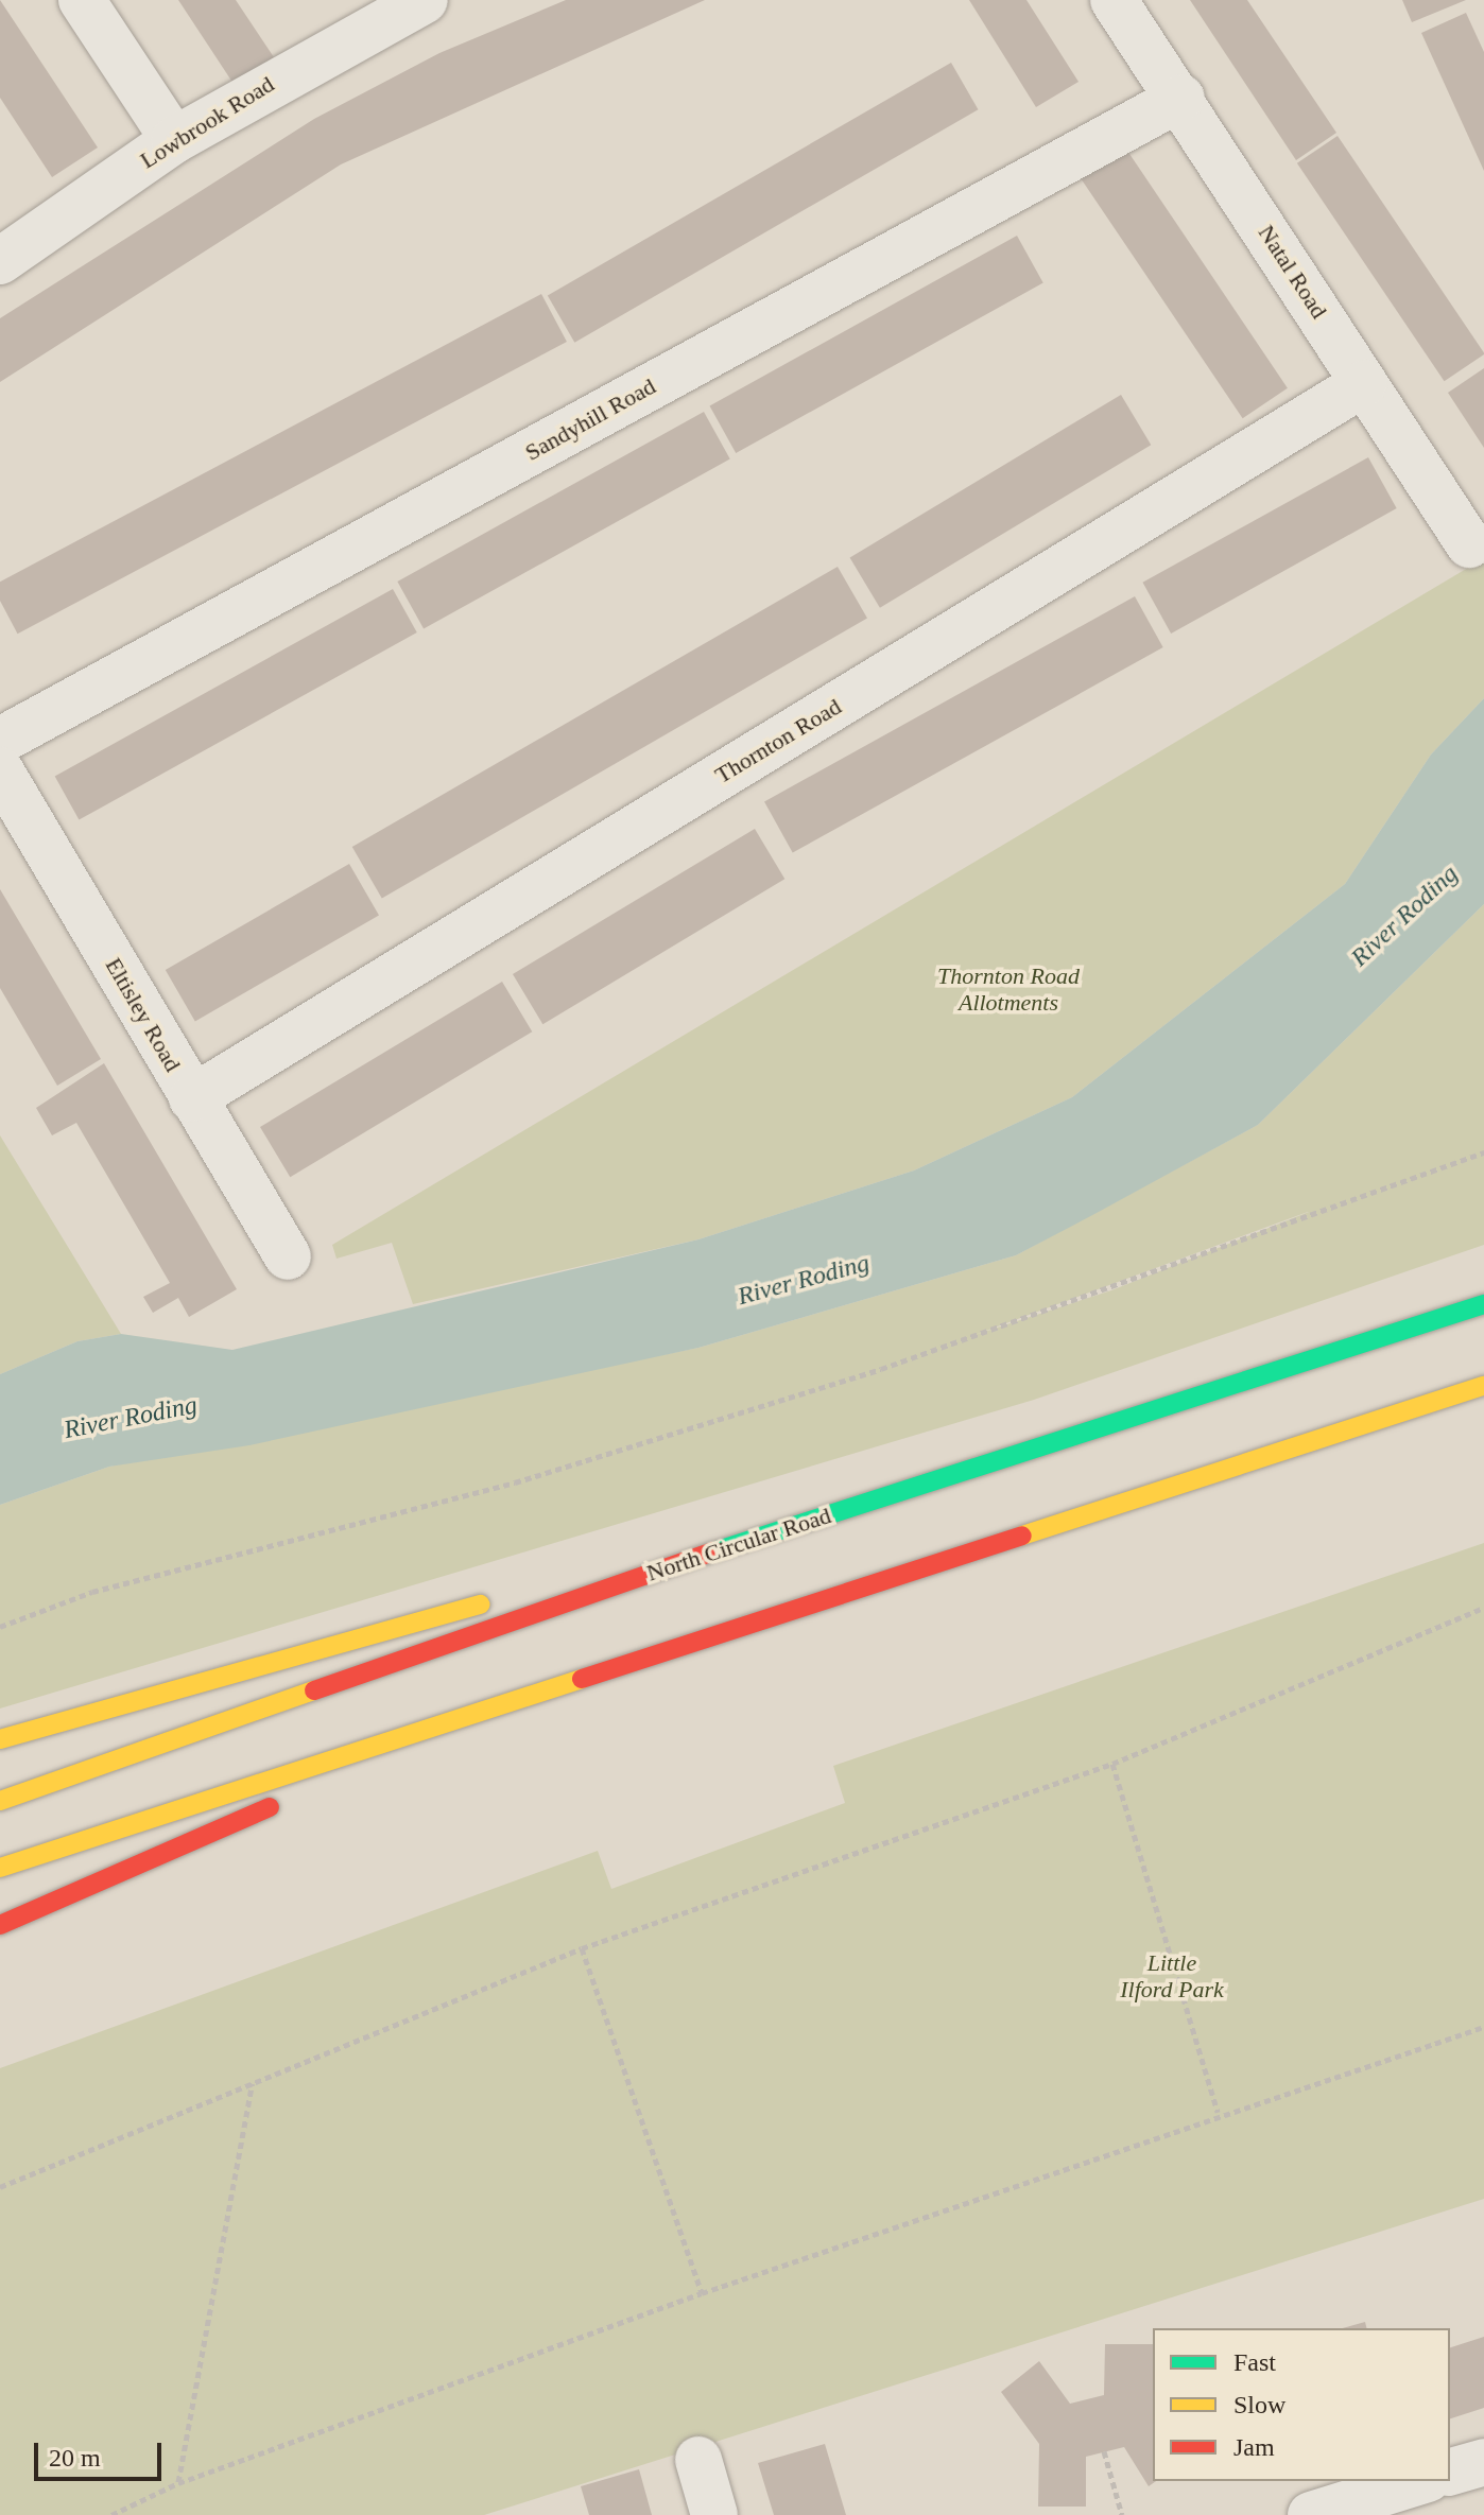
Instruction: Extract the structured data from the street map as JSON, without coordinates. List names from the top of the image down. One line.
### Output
{"streets":{"highway":["North Circular Road"],"street":["Lowbrook Road","Natal Road","Sandyhill Road","Thornton Road","Eltisley Road"]},"crossings":[["Natal Road","Sandyhill Road"],["Natal Road","Thornton Road"],["Thornton Road","Eltisley Road"]],"water":["River Roding"],"parks":["Thornton Road Allotments","Little Ilford Park"],"legend":["Fast","Slow","Jam"],"scale_bar":"20 m"}
